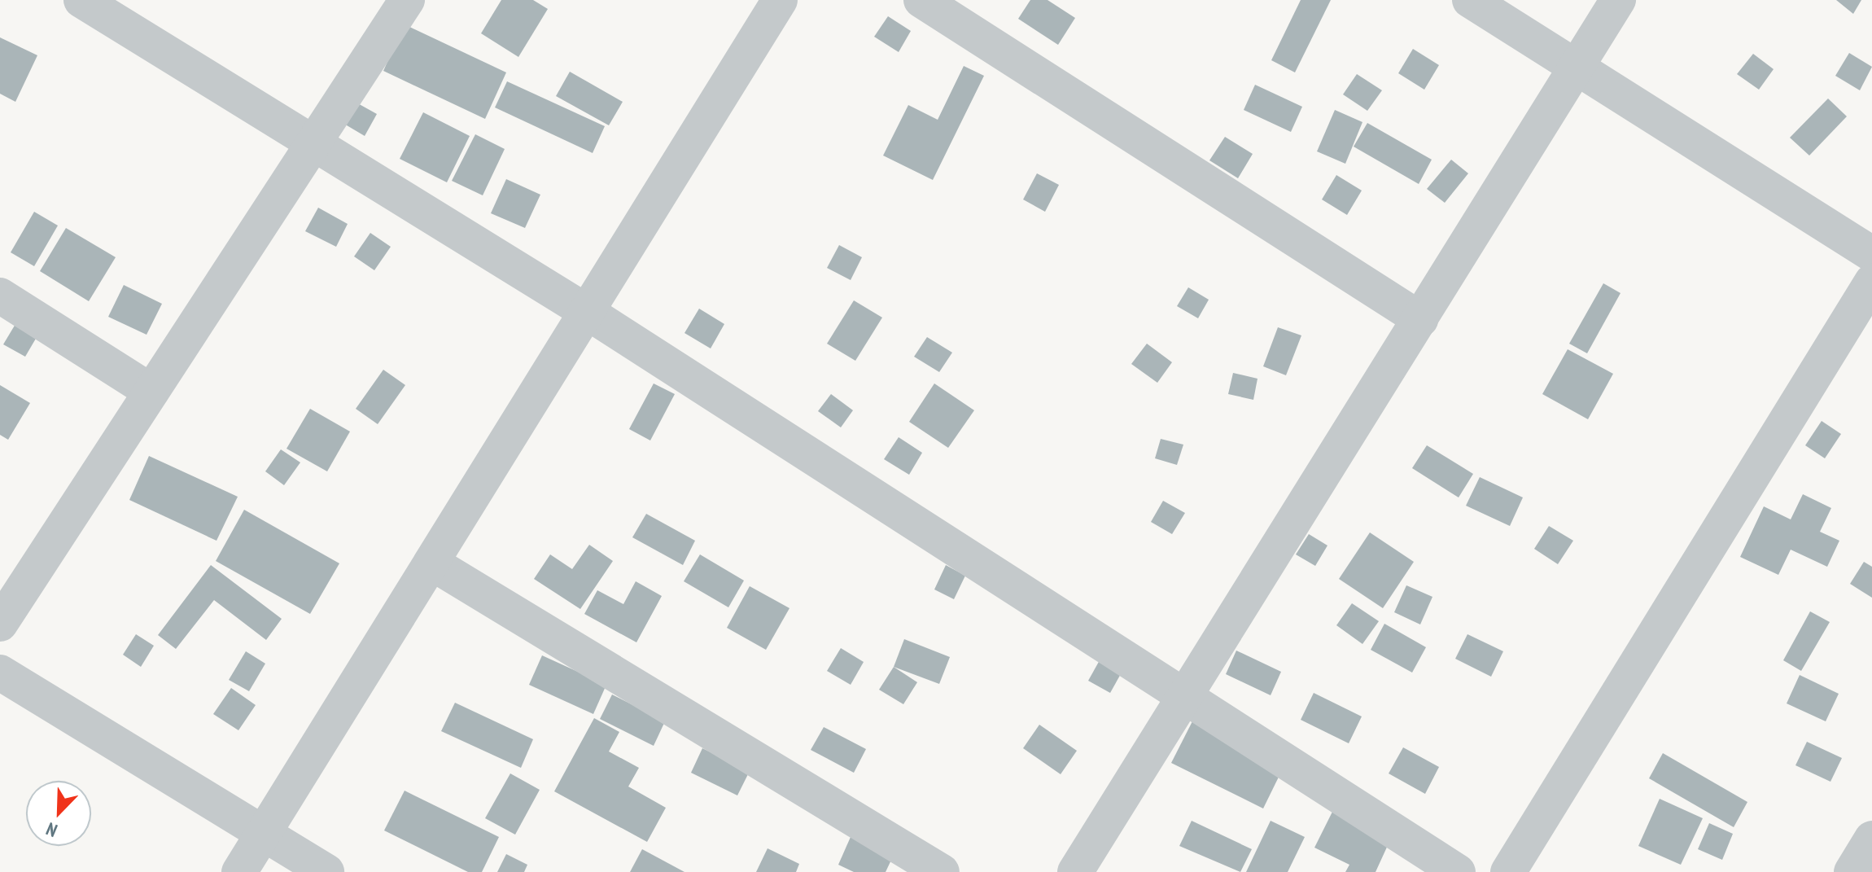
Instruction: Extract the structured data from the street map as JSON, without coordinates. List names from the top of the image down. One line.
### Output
{"north":"bottom left"}
